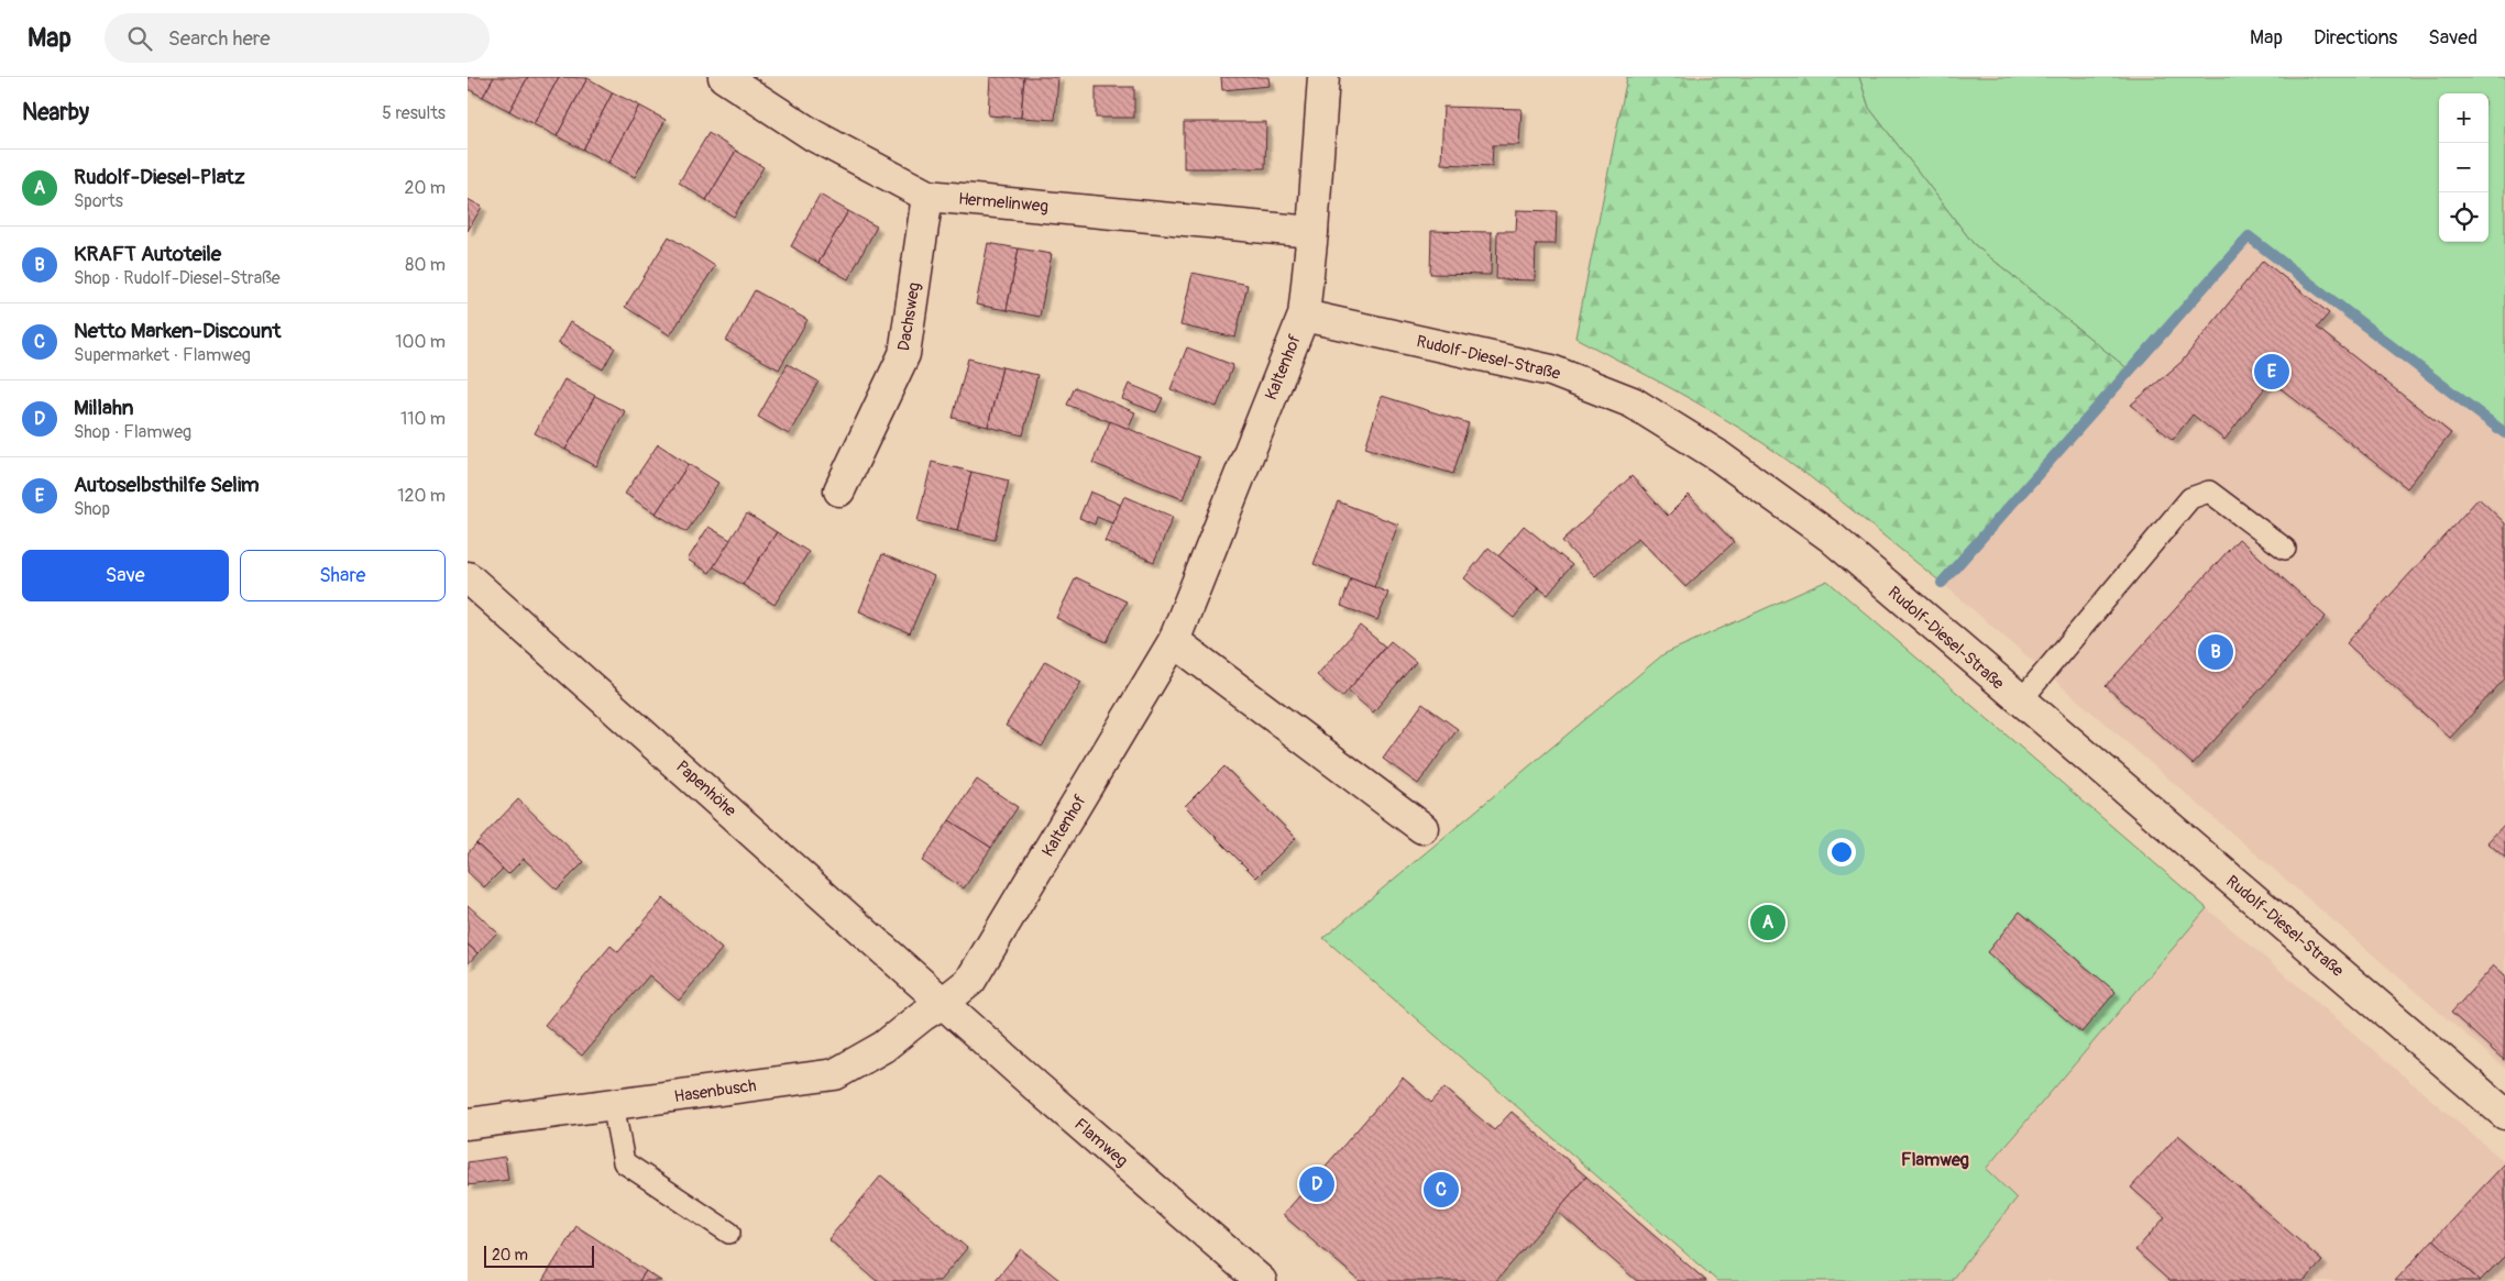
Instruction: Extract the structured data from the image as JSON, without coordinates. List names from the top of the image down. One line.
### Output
{"streets":{"street":["Hermelinweg","Dachsweg","Rudolf-Diesel-Straße","Kaltenhof","Papenhöhe","Hasenbusch","Flamweg"]},"crossings":[["Hermelinweg","Dachsweg"],["Hermelinweg","Kaltenhof"],["Rudolf-Diesel-Straße","Kaltenhof"],["Kaltenhof","Papenhöhe"],["Kaltenhof","Hasenbusch"],["Kaltenhof","Flamweg"],["Papenhöhe","Hasenbusch"],["Papenhöhe","Flamweg"],["Hasenbusch","Flamweg"]],"districts":["Flamweg"],"scale_bar":"20 m","page":{"header":"Map","search":"Search here","nav":["Map","Directions","Saved"],"heading":["Nearby","5 results"],"map_buttons":["+","−"],"list":[{"mark":"A","name":"Rudolf-Diesel-Platz","note":"Sports","value":"20 m"},{"mark":"B","name":"KRAFT Autoteile","note":"Shop · Rudolf-Diesel-Straße","value":"80 m"},{"mark":"C","name":"Netto Marken-Discount","note":"Supermarket · Flamweg","value":"100 m"},{"mark":"D","name":"Millahn","note":"Shop · Flamweg","value":"110 m"},{"mark":"E","name":"Autoselbsthilfe Selim","note":"Shop","value":"120 m"}],"pins":["E","B","A","D","C"],"buttons":["Save","Share"],"scale":"20 m"}}
